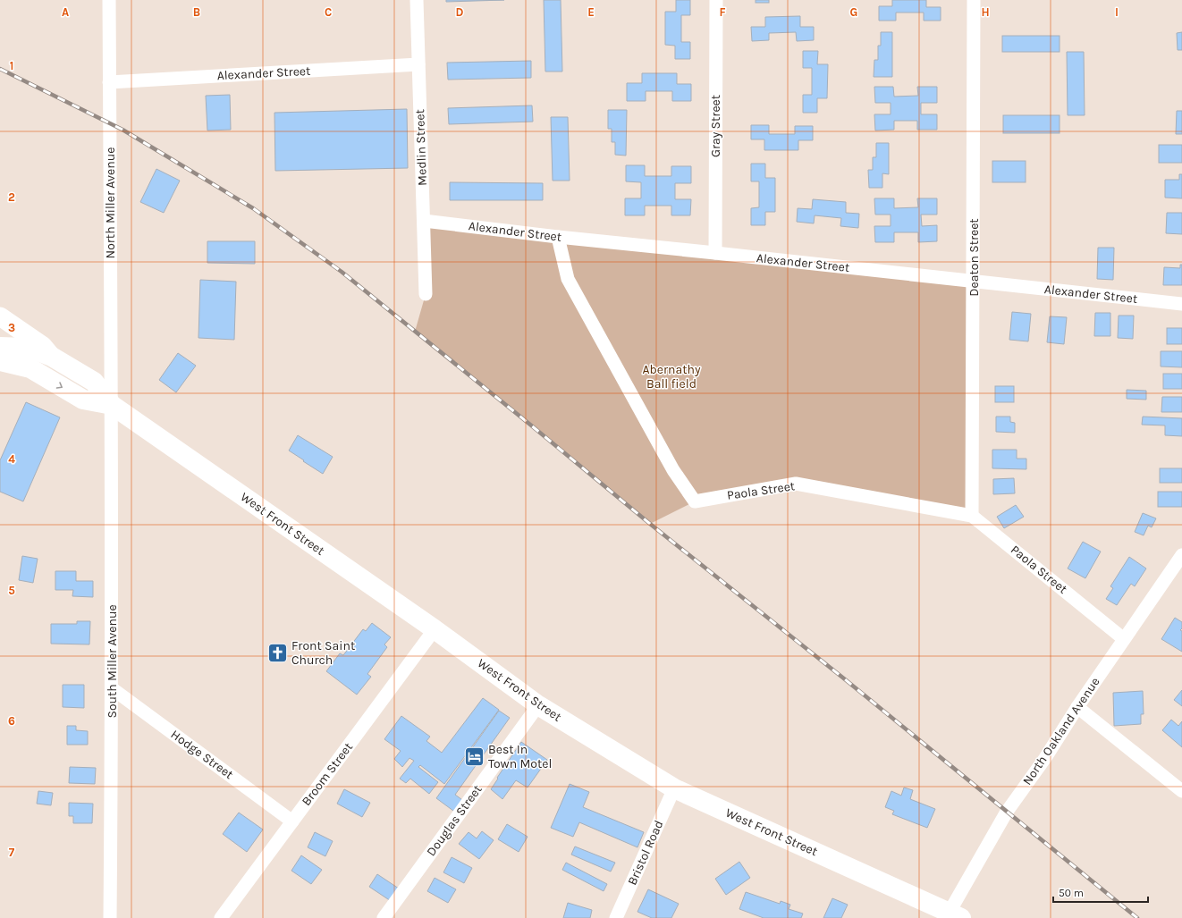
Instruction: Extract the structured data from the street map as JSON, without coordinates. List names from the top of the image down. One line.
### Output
{"streets":{"main road":["West Front Street"],"street":["Alexander Street","Gray Street","Medlin Street","North Miller Avenue","Deaton Street","Paola Street","South Miller Avenue","North Oakland Avenue","Hodge Street","Broom Street","Douglas Street","Bristol Road"]},"crossings":[["Alexander Street","Gray Street"],["Alexander Street","Medlin Street"],["Alexander Street","North Miller Avenue"],["Alexander Street","Deaton Street"],["Alexander Street","Paola Street"],["North Miller Avenue","West Front Street"],["North Miller Avenue","South Miller Avenue"],["Deaton Street","Paola Street"],["Paola Street","North Oakland Avenue"],["West Front Street","South Miller Avenue"],["West Front Street","North Oakland Avenue"],["West Front Street","Broom Street"],["West Front Street","Douglas Street"],["West Front Street","Bristol Road"],["South Miller Avenue","Hodge Street"],["Hodge Street","Broom Street"]],"parks":["Abernathy Ball field"],"places":{"church":["Front Saint Church"],"hotel":["Best In Town Motel"]},"scale_bar":"50 m","grid":{"columns":["A","B","C","D","E","F","G","H","I"],"rows":["1","2","3","4","5","6","7"]}}
